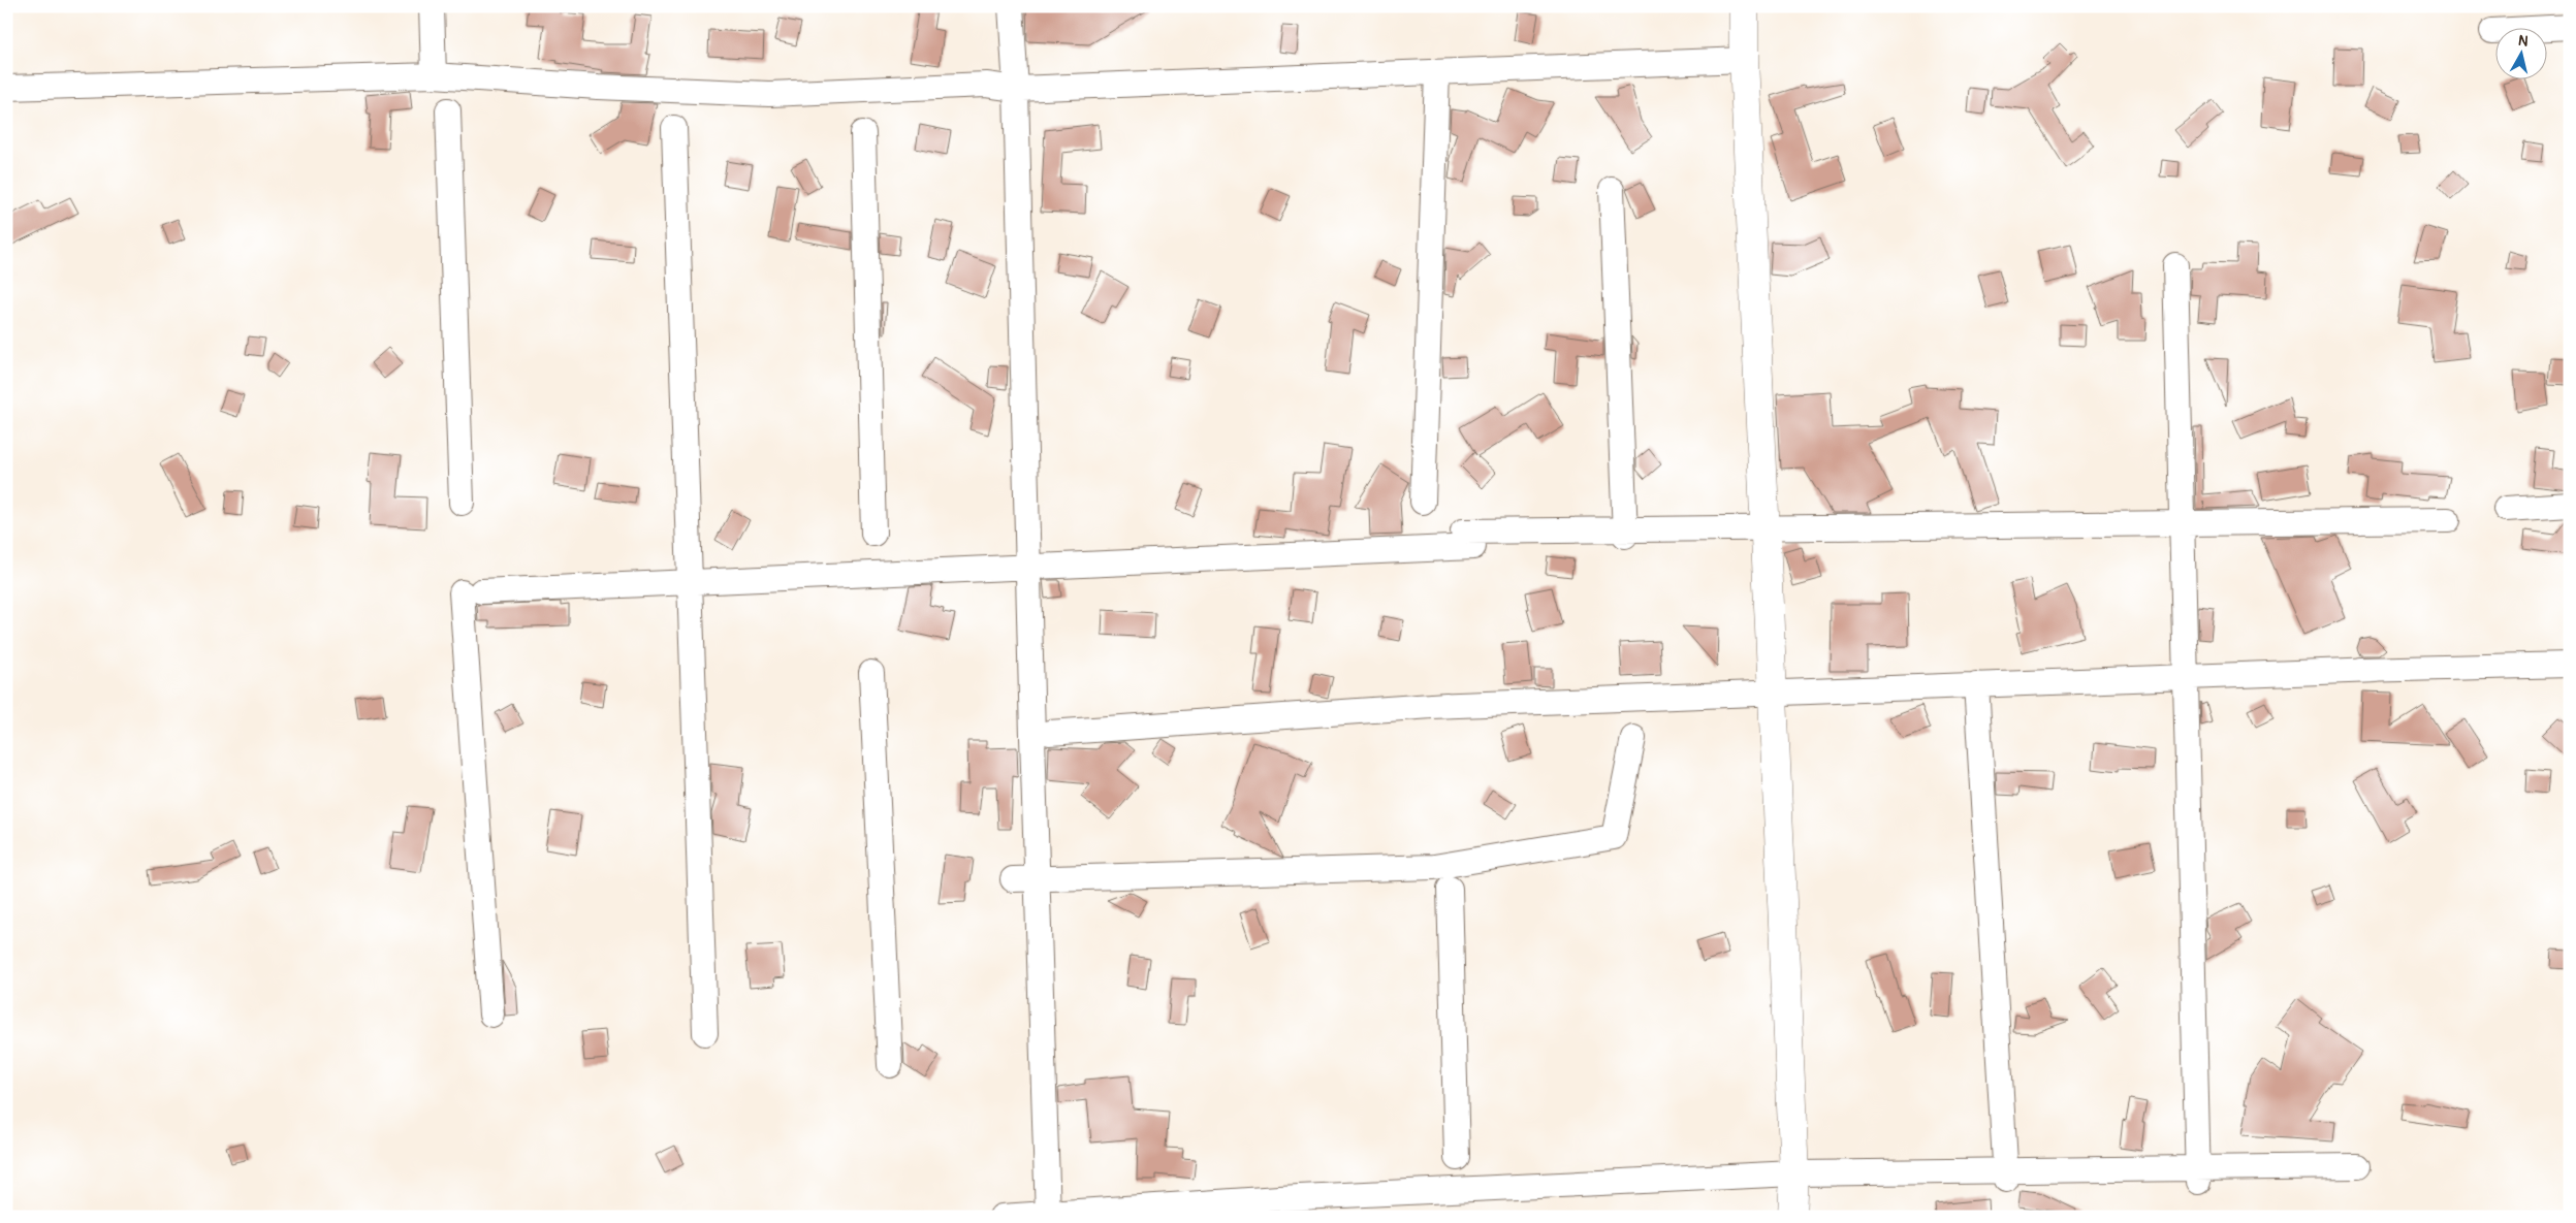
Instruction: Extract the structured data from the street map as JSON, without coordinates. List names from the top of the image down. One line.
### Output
{"north":"top"}
